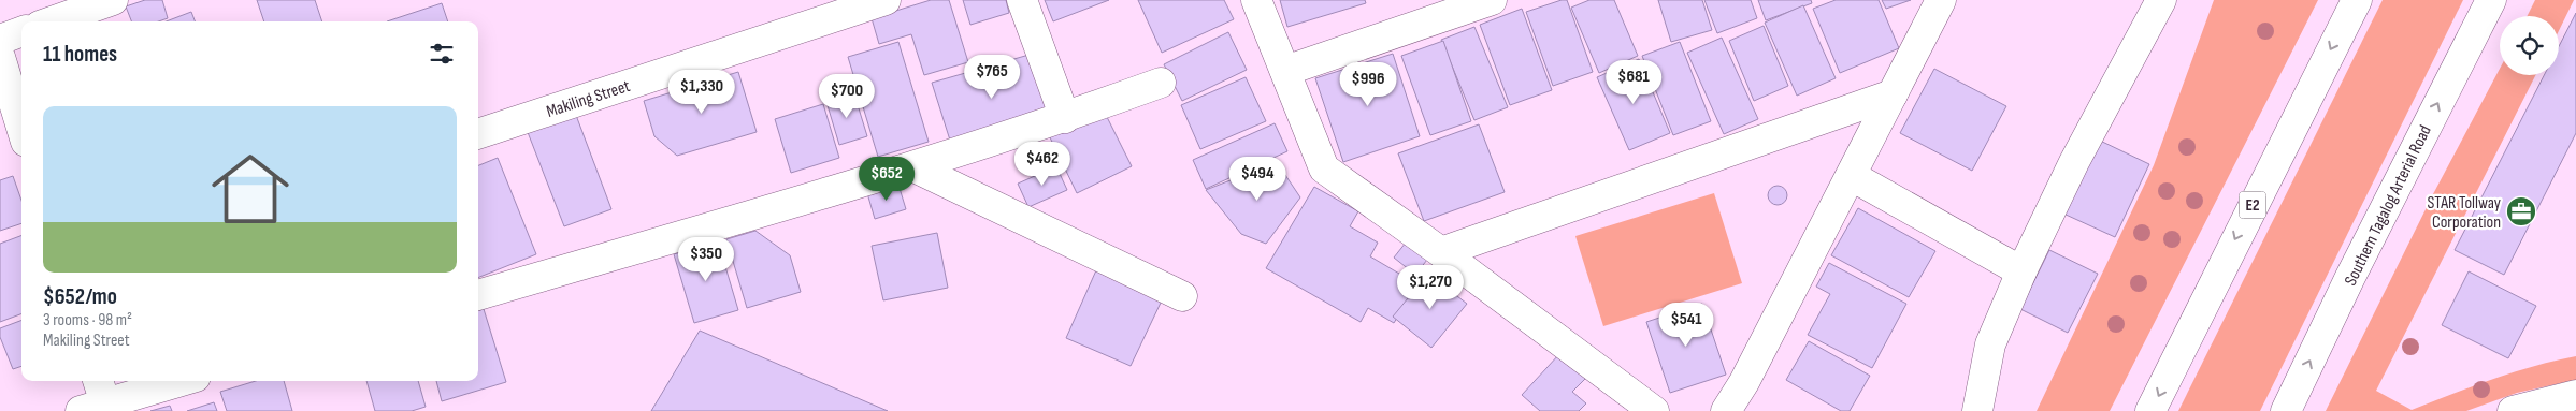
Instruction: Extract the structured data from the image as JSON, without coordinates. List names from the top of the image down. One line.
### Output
{"streets":{"main road":["Makiling Street","E2","Southern Tagalog Arterial Road"]},"places":{"office":["STAR Tollway Corporation"]},"page":{"heading":"11 homes","price":["$765","$681","$996","$1,330","$700","$462","$652","$494","$350","$1,270","$541"],"list":[{"name":"$652/mo","note":"3 rooms · 98 m² · Makiling Street"}]}}
